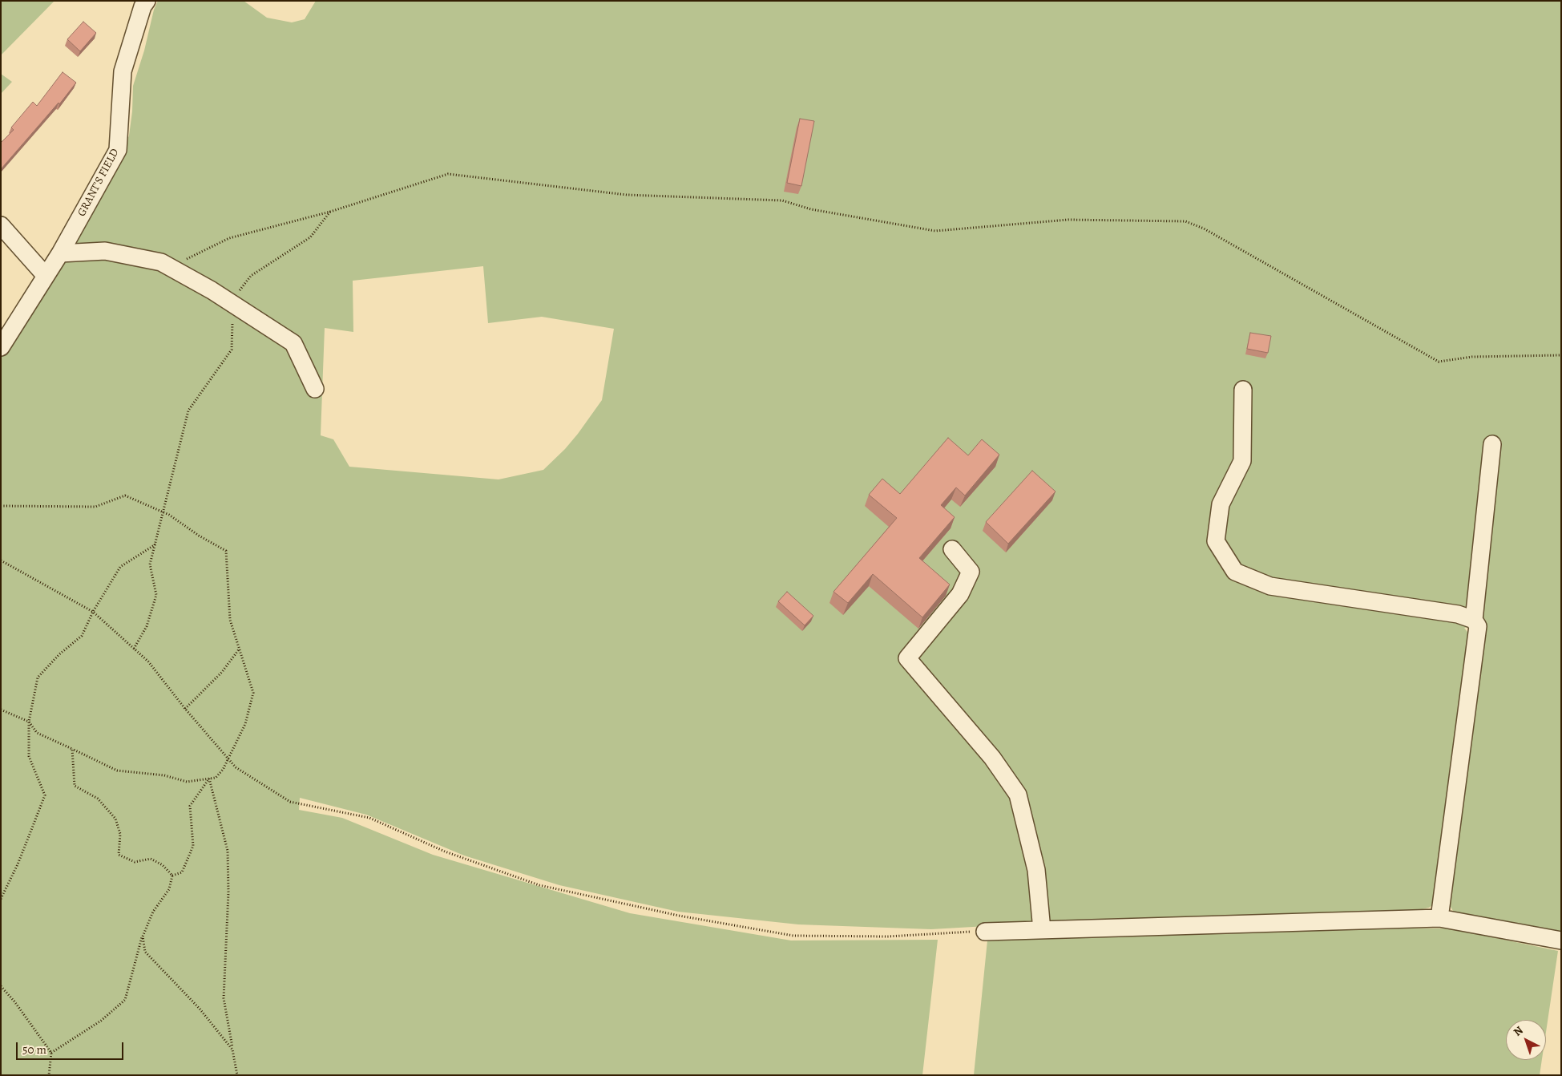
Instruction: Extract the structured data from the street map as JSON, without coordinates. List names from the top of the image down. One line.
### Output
{"streets":{"street":["GRANT'S FIELD"]},"scale_bar":"50 m","north":"top left"}
